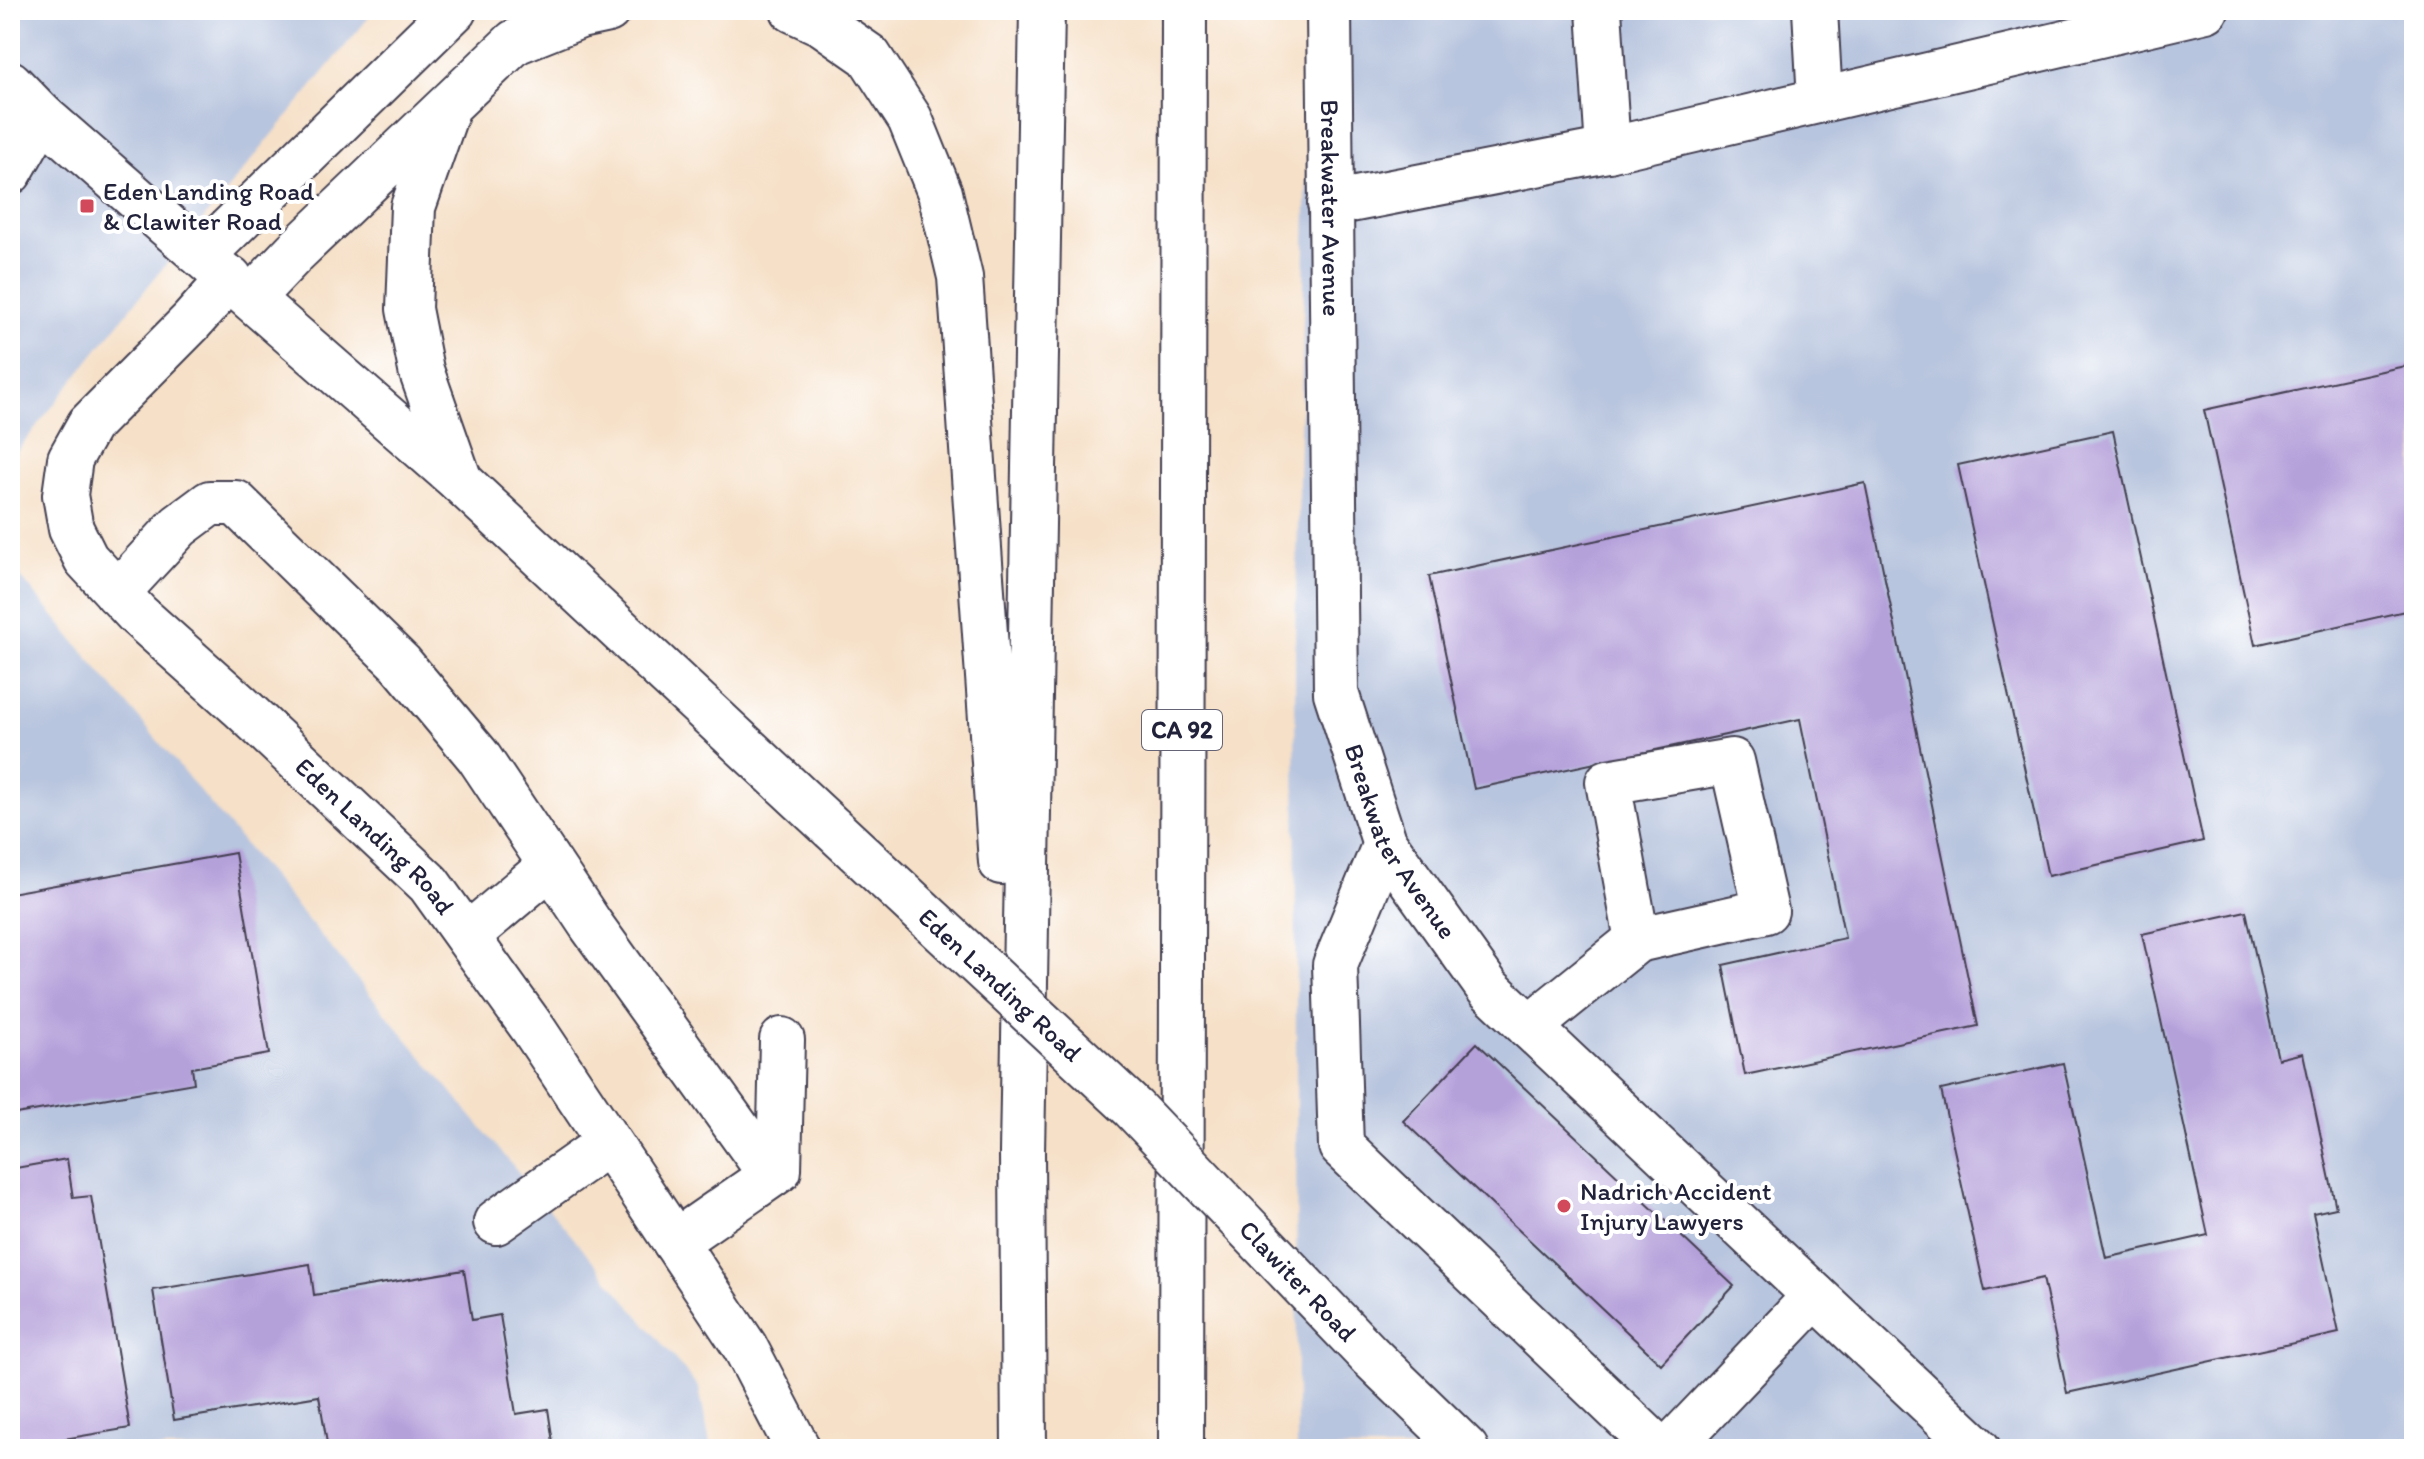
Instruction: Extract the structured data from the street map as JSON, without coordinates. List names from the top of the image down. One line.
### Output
{"streets":{"main road":["Breakwater Avenue","CA 92","Eden Landing Road","Clawiter Road"]},"crossings":[["Eden Landing Road","Clawiter Road"]],"places":{"transit":["Eden Landing Road & Clawiter Road"],"other":["Nadrich Accident Injury Lawyers"]}}
